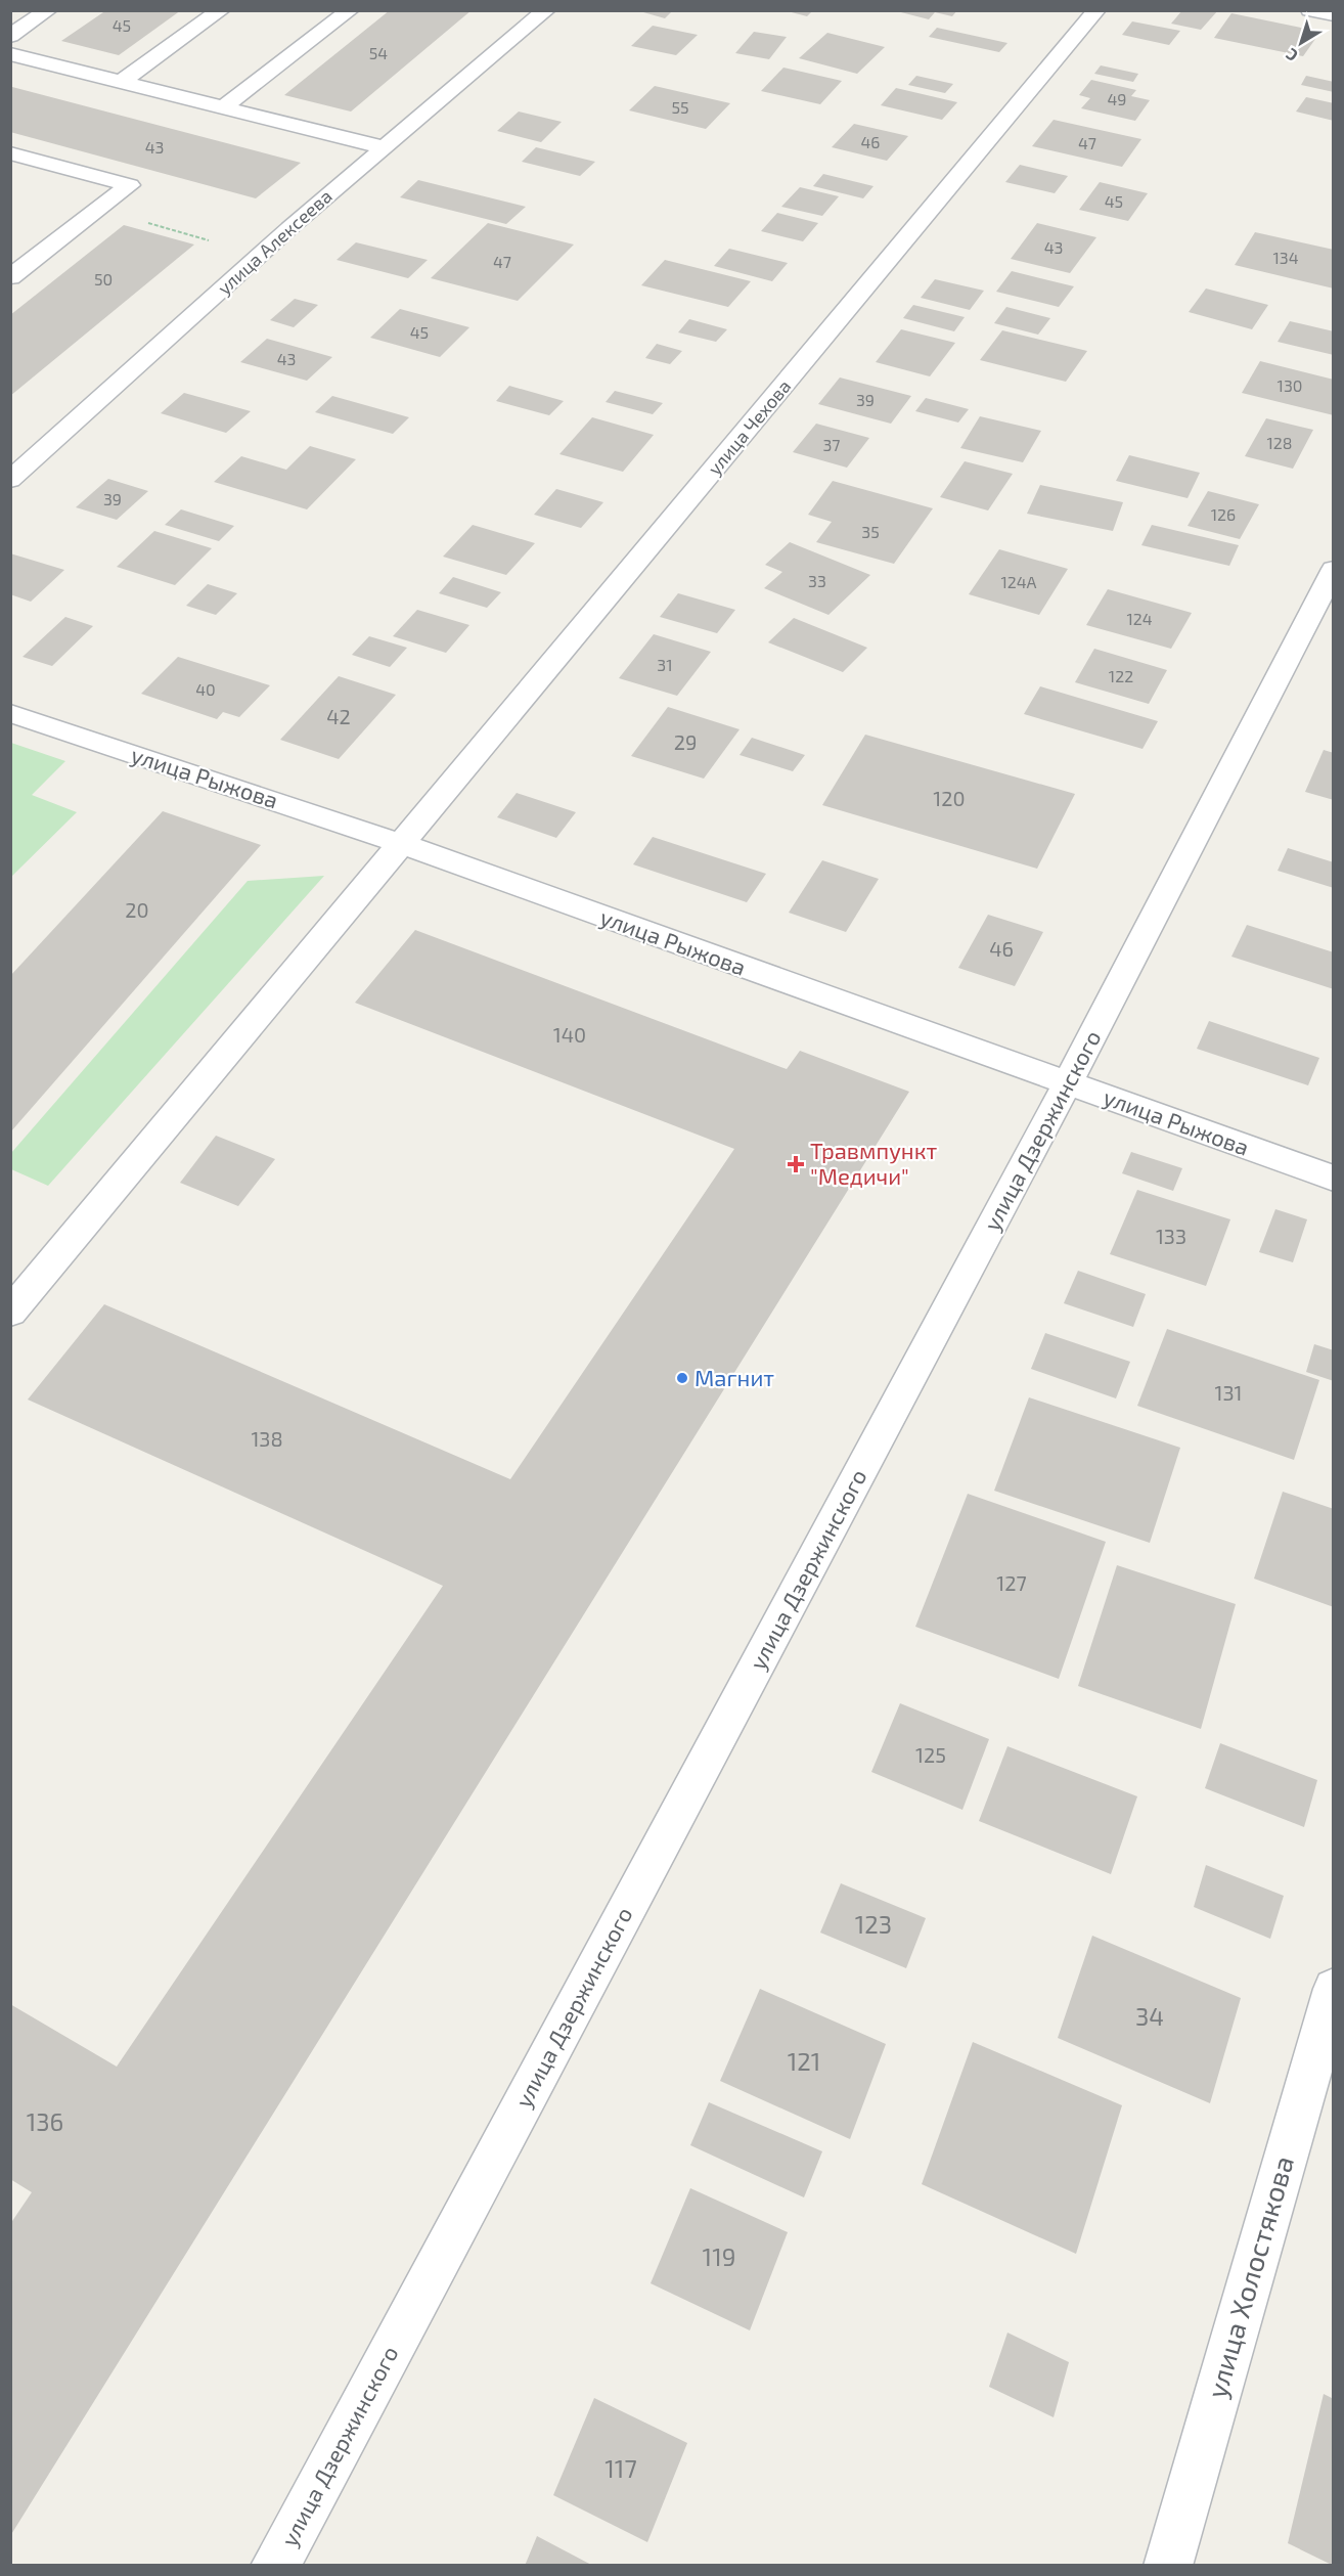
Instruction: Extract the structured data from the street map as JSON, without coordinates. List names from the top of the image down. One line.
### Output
{"streets":{"street":["улица Алексеева","улица Чехова","улица Рыжова","улица Дзержинского","улица Холостякова"]},"crossings":[["улица Чехова","улица Рыжова"],["улица Рыжова","улица Дзержинского"]],"places":{"health":["Травмпункт \"Медичи\""],"other":["Магнит"]},"house_numbers":["45","54","49","55","46","47","43","45","43","134","47","50","45","43","130","39","128","37","39","126","35","33","124А","124","31","122","40","42","29","120","20","46","140","133","131","138","127","125","123","34","121","136","119","117"],"north":"bottom left"}
